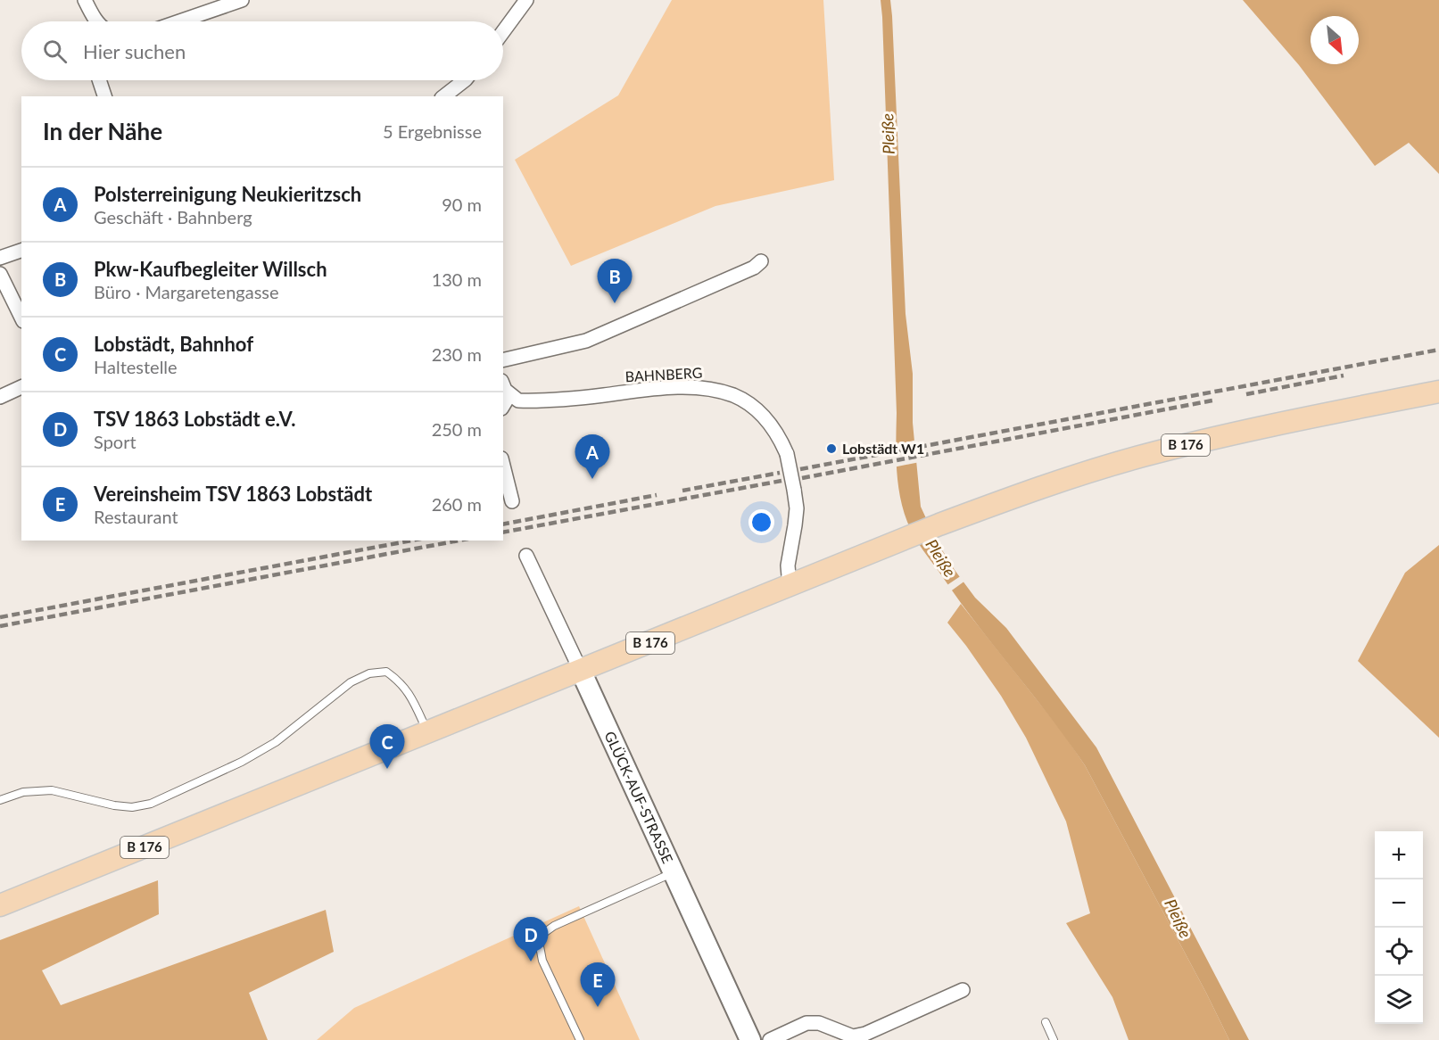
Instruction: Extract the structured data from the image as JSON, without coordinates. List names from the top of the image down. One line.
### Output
{"streets":{"main road":["B 176","GLÜCK-AUF-STRASSE"],"street":["BAHNBERG"]},"crossings":[["BAHNBERG","B 176"],["B 176","GLÜCK-AUF-STRASSE"]],"water":["Pleiße"],"places":["Lobstädt W1"],"north":"bottom right","page":{"search":"Hier suchen","heading":["In der Nähe","5 Ergebnisse"],"list":[{"mark":"A","name":"Polsterreinigung Neukieritzsch","note":"Geschäft · Bahnberg","value":"90 m"},{"mark":"B","name":"Pkw-Kaufbegleiter Willsch","note":"Büro · Margaretengasse","value":"130 m"},{"mark":"C","name":"Lobstädt, Bahnhof","note":"Haltestelle","value":"230 m"},{"mark":"D","name":"TSV 1863 Lobstädt e.V.","note":"Sport","value":"250 m"},{"mark":"E","name":"Vereinsheim TSV 1863 Lobstädt","note":"Restaurant","value":"260 m"}],"pins":["B","A","C","D","E"],"map_buttons":["+","−"]}}
